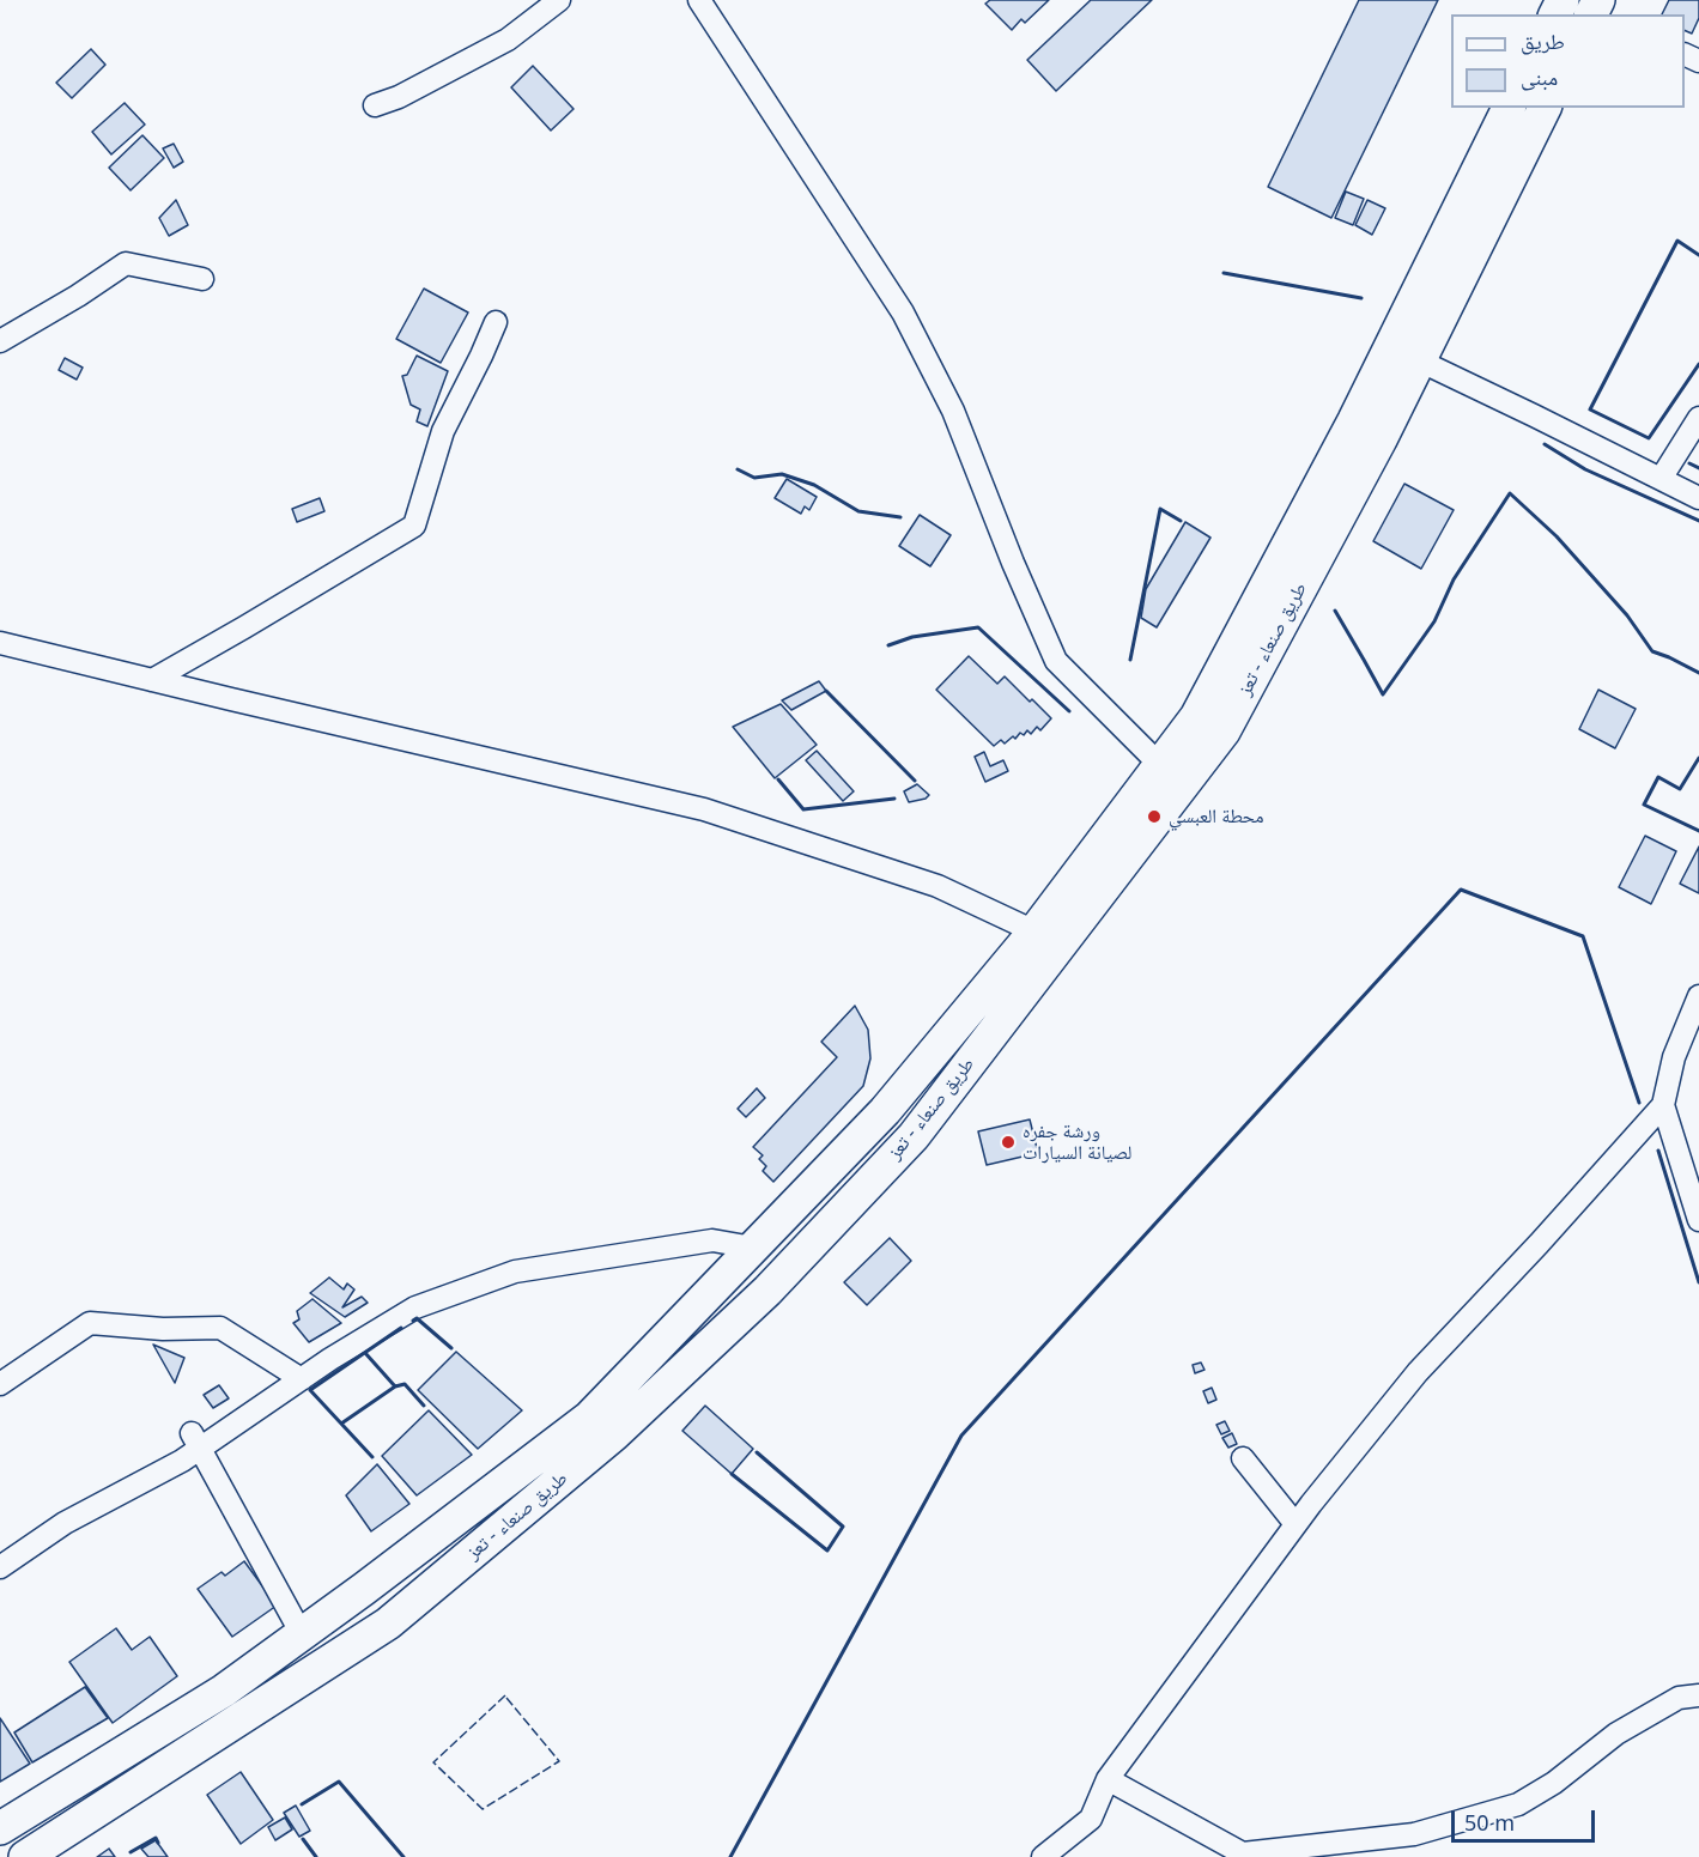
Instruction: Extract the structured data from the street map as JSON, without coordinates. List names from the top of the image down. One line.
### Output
{"streets":{"highway":["طريق صنعاء - تعز"]},"places":["محطة العبسي","ورشة جفره لصيانة السيارات"],"legend":["طريق","مبنى"],"scale_bar":"50 m"}
